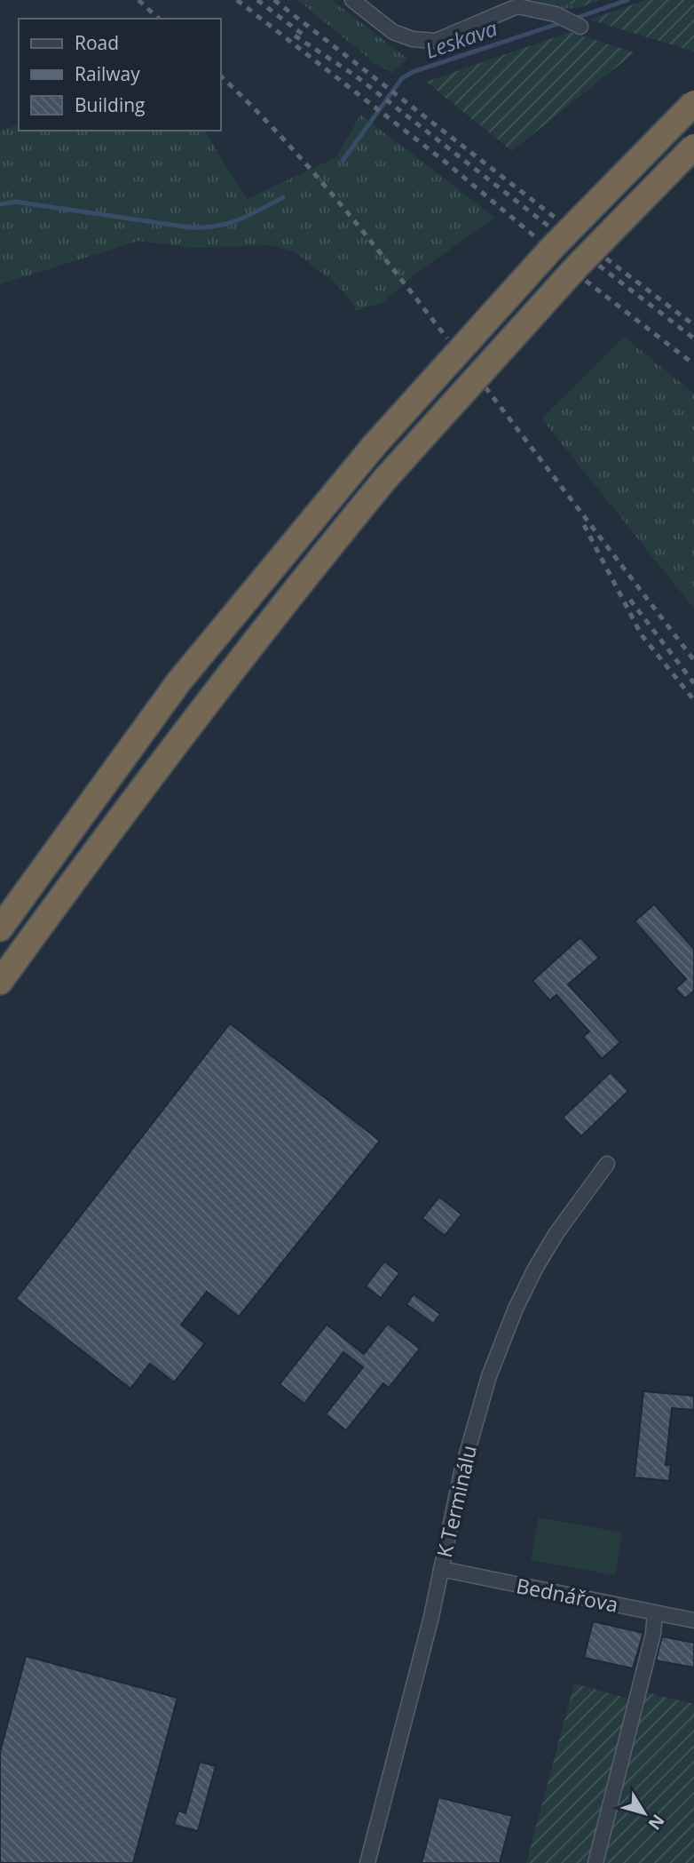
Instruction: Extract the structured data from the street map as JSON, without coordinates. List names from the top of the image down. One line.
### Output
{"streets":{"street":["K Terminálu","Bednářova"]},"crossings":[["K Terminálu","Bednářova"]],"water":["Leskava"],"legend":["Road","Railway","Building"],"north":"bottom right"}
